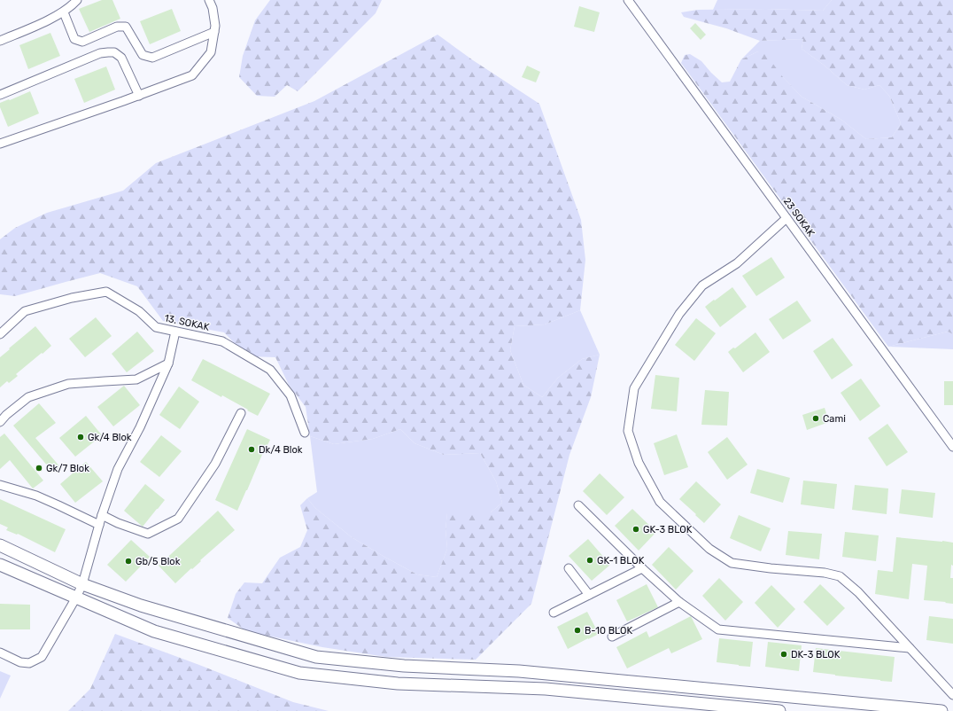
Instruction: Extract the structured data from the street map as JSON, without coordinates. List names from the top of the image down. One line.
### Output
{"streets":{"street":["23 SOKAK","13. SOKAK"]},"places":["Cami","Gk/4 Blok","Dk/4 Blok","Gk/7 Blok","GK-3 BLOK","GK-1 BLOK","Gb/5 Blok","B-10 BLOK","DK-3 BLOK"]}
